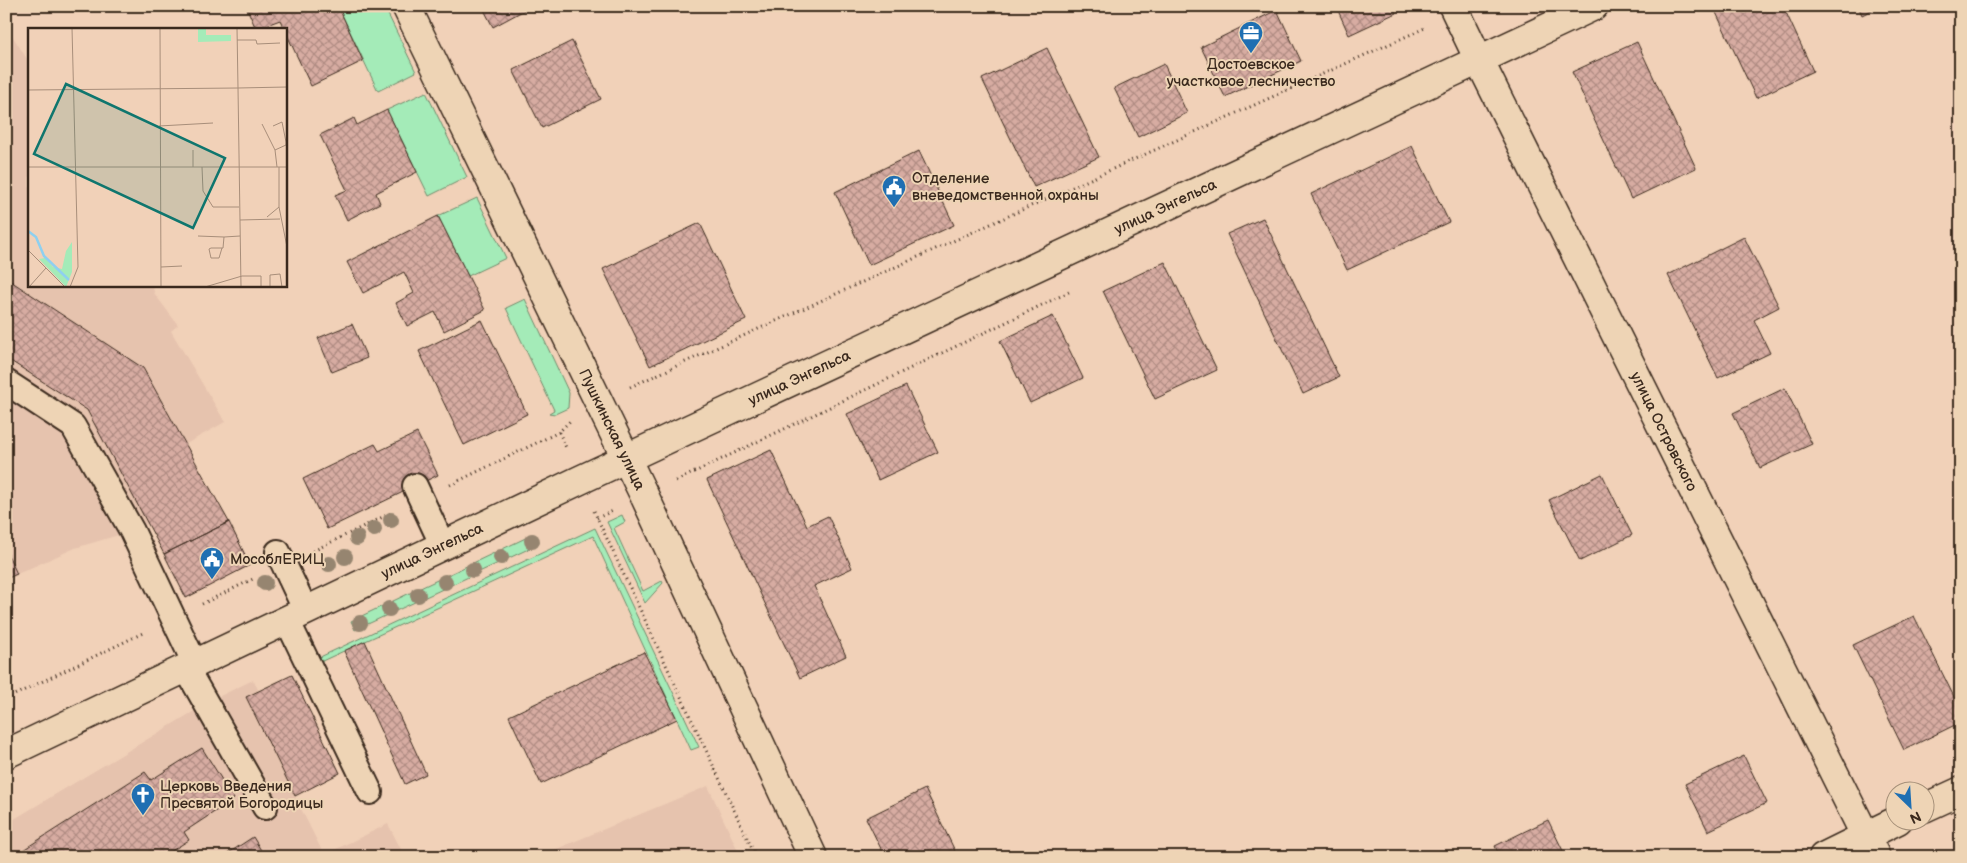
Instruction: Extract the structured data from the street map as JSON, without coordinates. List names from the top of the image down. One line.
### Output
{"streets":{"street":["улица Энгельса","Пушкинская улица","улица Островского"]},"crossings":[["улица Энгельса","Пушкинская улица"],["улица Энгельса","улица Островского"]],"places":{"office":["Достоевское участковое лесничество"],"public building":["Отделение вневедомственной охраны","МособлЕРИЦ"],"church":["Церковь Введения Пресвятой Богородицы"]},"north":"bottom right"}
